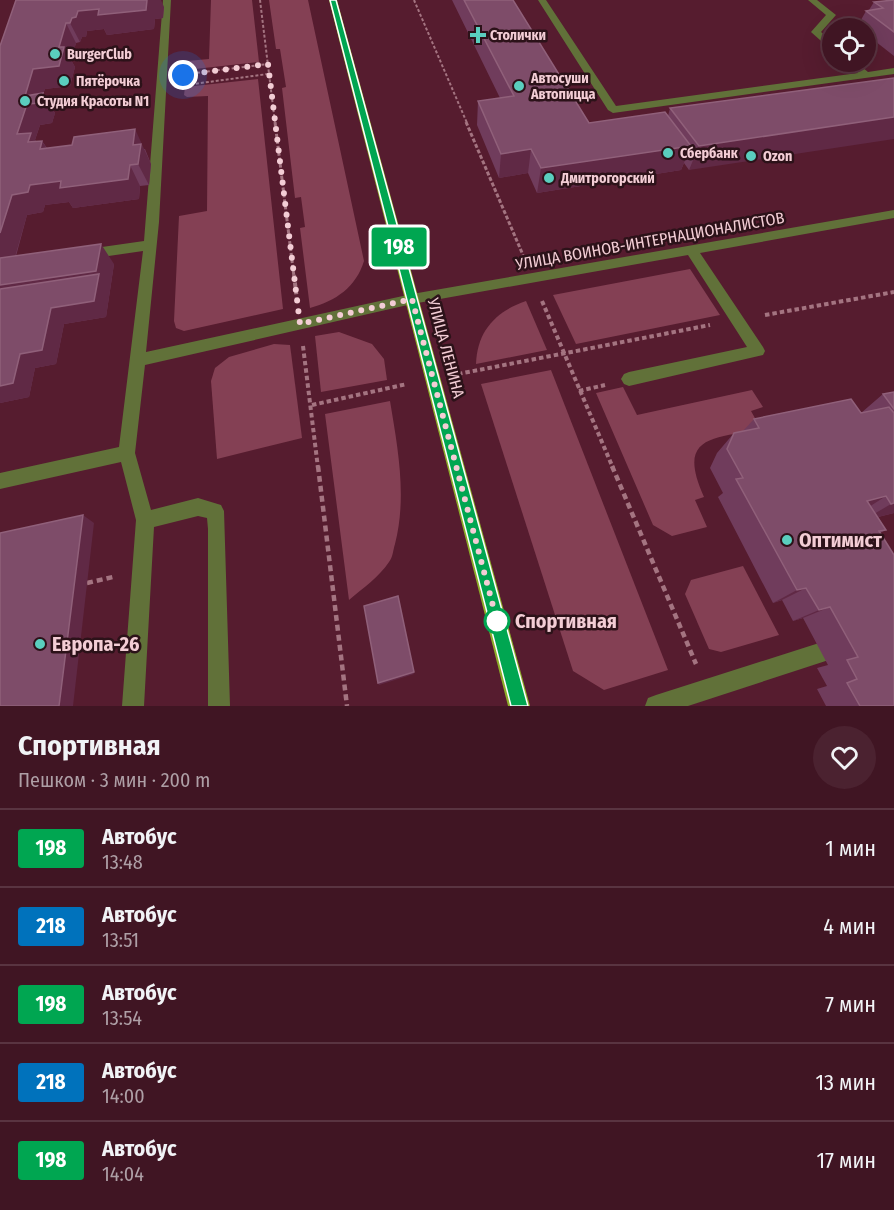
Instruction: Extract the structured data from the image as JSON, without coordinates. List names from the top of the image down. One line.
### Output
{"streets":{"main road":["УЛИЦА ЛЕНИНА"],"street":["УЛИЦА ВОИНОВ-ИНТЕРНАЦИОНАЛИСТОВ"]},"crossings":[["УЛИЦА ВОИНОВ-ИНТЕРНАЦИОНАЛИСТОВ","УЛИЦА ЛЕНИНА"]],"places":{"health":["Столички"],"other":["BurgerClub","Пятёрочка","Автосуши Автопицца","Студия Красоты N1","Сбербанк","Ozon","Дмитрогорский","Оптимист","Спортивная","Европа-26"]},"lines":["bus line 198"],"page":{"on_map":"198","heading":["Спортивная","Пешком · 3 мин · 200 m"],"list":[{"mark":"198","name":"Автобус","note":"13:48","value":"1 мин"},{"mark":"218","name":"Автобус","note":"13:51","value":"4 мин"},{"mark":"198","name":"Автобус","note":"13:54","value":"7 мин"},{"mark":"218","name":"Автобус","note":"14:00","value":"13 мин"},{"mark":"198","name":"Автобус","note":"14:04","value":"17 мин"}]}}
